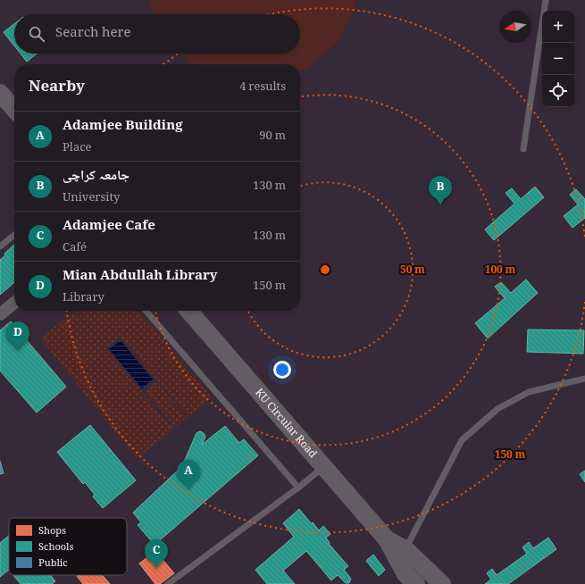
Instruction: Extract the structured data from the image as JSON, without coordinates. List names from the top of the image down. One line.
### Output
{"streets":{"main road":["KU Circular Road"]},"legend":["Shops","Schools","Public"],"north":"left","page":{"map_buttons":["+","−"],"search":"Search here","heading":["Nearby","4 results"],"list":[{"mark":"A","name":"Adamjee Building","note":"Place","value":"90 m"},{"mark":"B","name":"جامعہ کراچی","note":"University","value":"130 m"},{"mark":"C","name":"Adamjee Cafe","note":"Café","value":"130 m"},{"mark":"D","name":"Mian Abdullah Library","note":"Library","value":"150 m"}],"pins":["B","D","A","C"]},"rings":["50 m","100 m","150 m"]}
